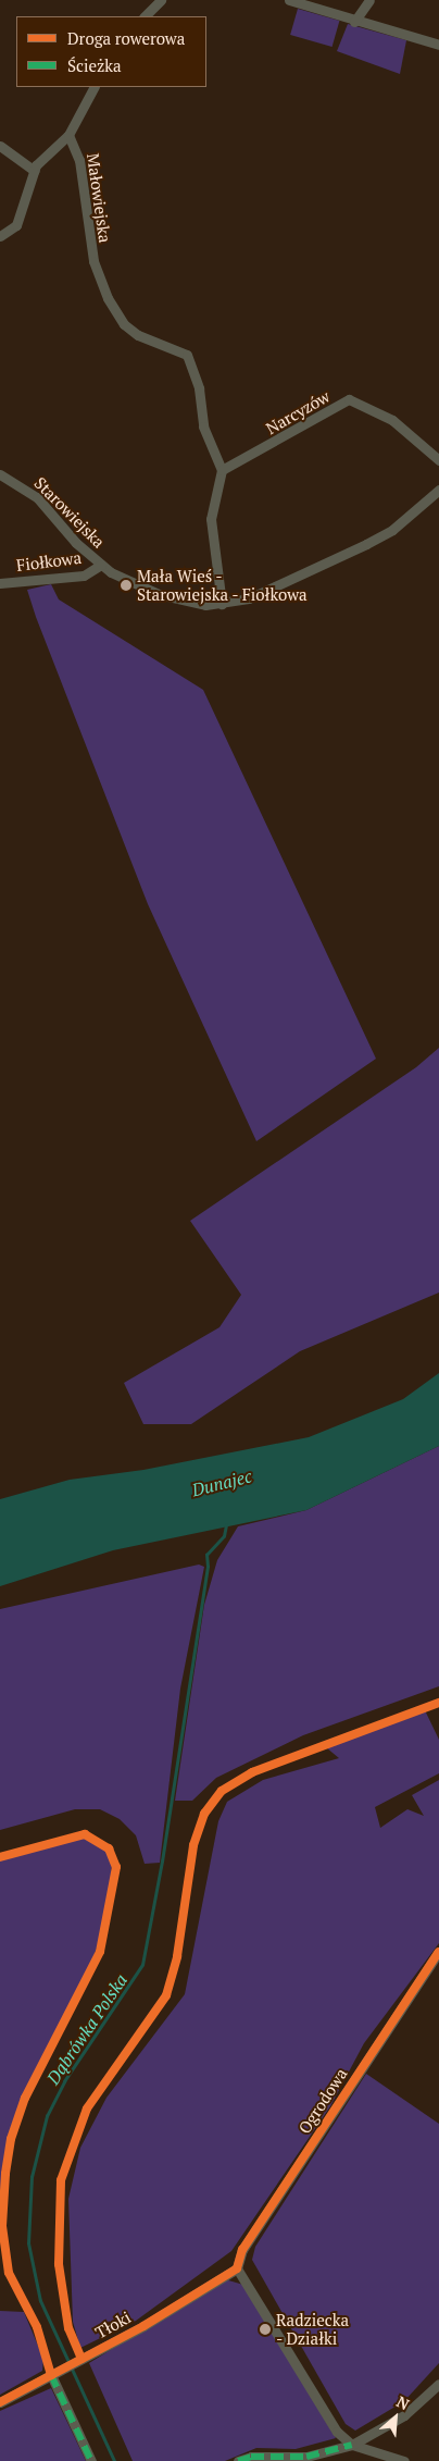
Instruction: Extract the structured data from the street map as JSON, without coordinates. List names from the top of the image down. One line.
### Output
{"streets":{"street":["Małowiejska","Narcyzów","Starowiejska","Fiołkowa","Ogrodowa","Tłoki"]},"crossings":[["Małowiejska","Narcyzów"],["Starowiejska","Fiołkowa"],["Ogrodowa","Tłoki"]],"water":["Dunajec","Dąbrówka Polska"],"places":["Mała Wieś - Starowiejska - Fiołkowa","Radziecka - Działki"],"legend":["Droga rowerowa","Ścieżka"],"north":"top right"}
